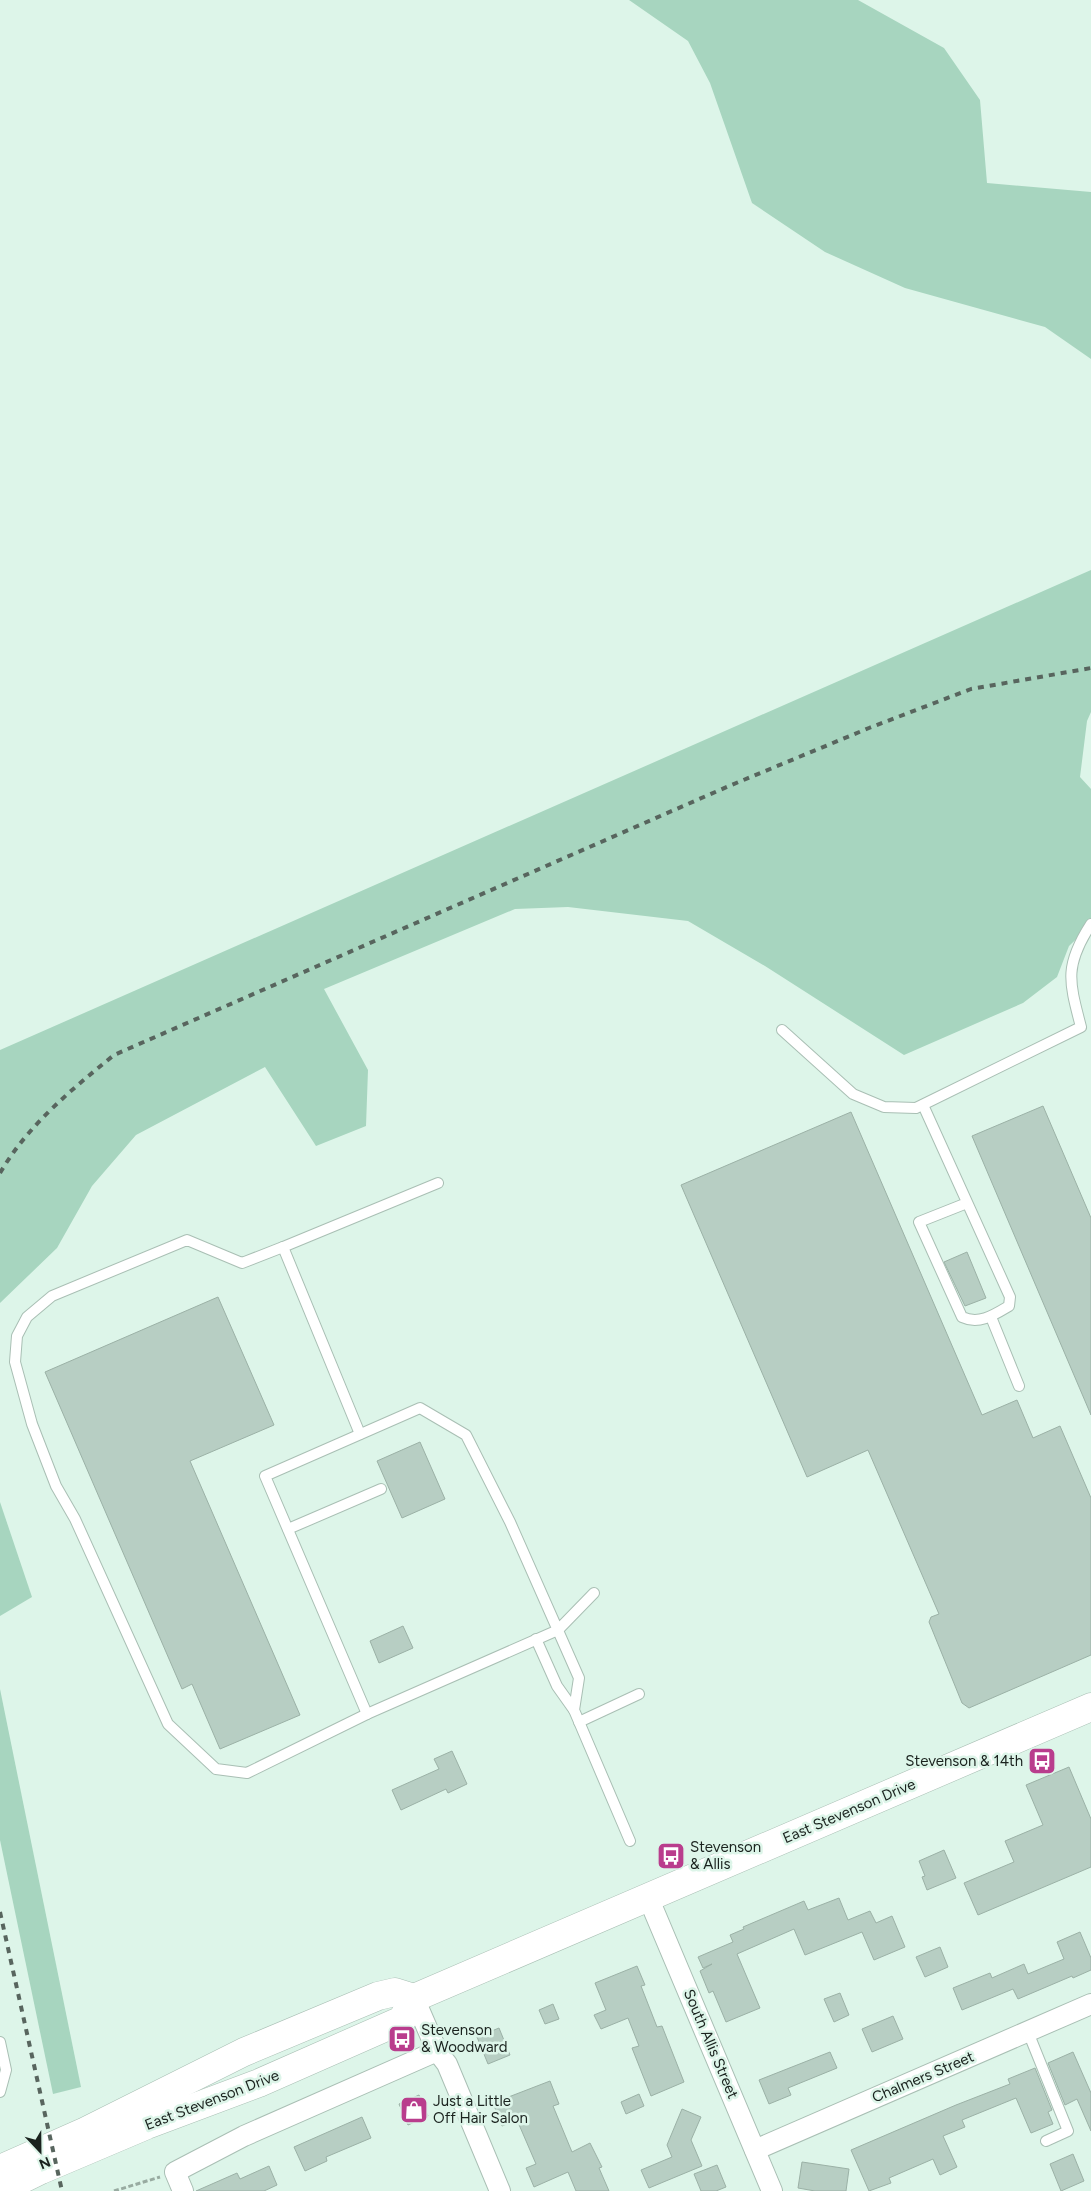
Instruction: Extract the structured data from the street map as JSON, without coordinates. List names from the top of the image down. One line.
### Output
{"streets":{"main road":["East Stevenson Drive"],"street":["South Allis Street","Chalmers Street"]},"crossings":[["East Stevenson Drive","South Allis Street"],["South Allis Street","Chalmers Street"]],"places":{"bus stop":["Stevenson & 14th","Stevenson & Allis","Stevenson & Woodward"],"shop":["Just a Little Off Hair Salon"]},"north":"bottom"}
